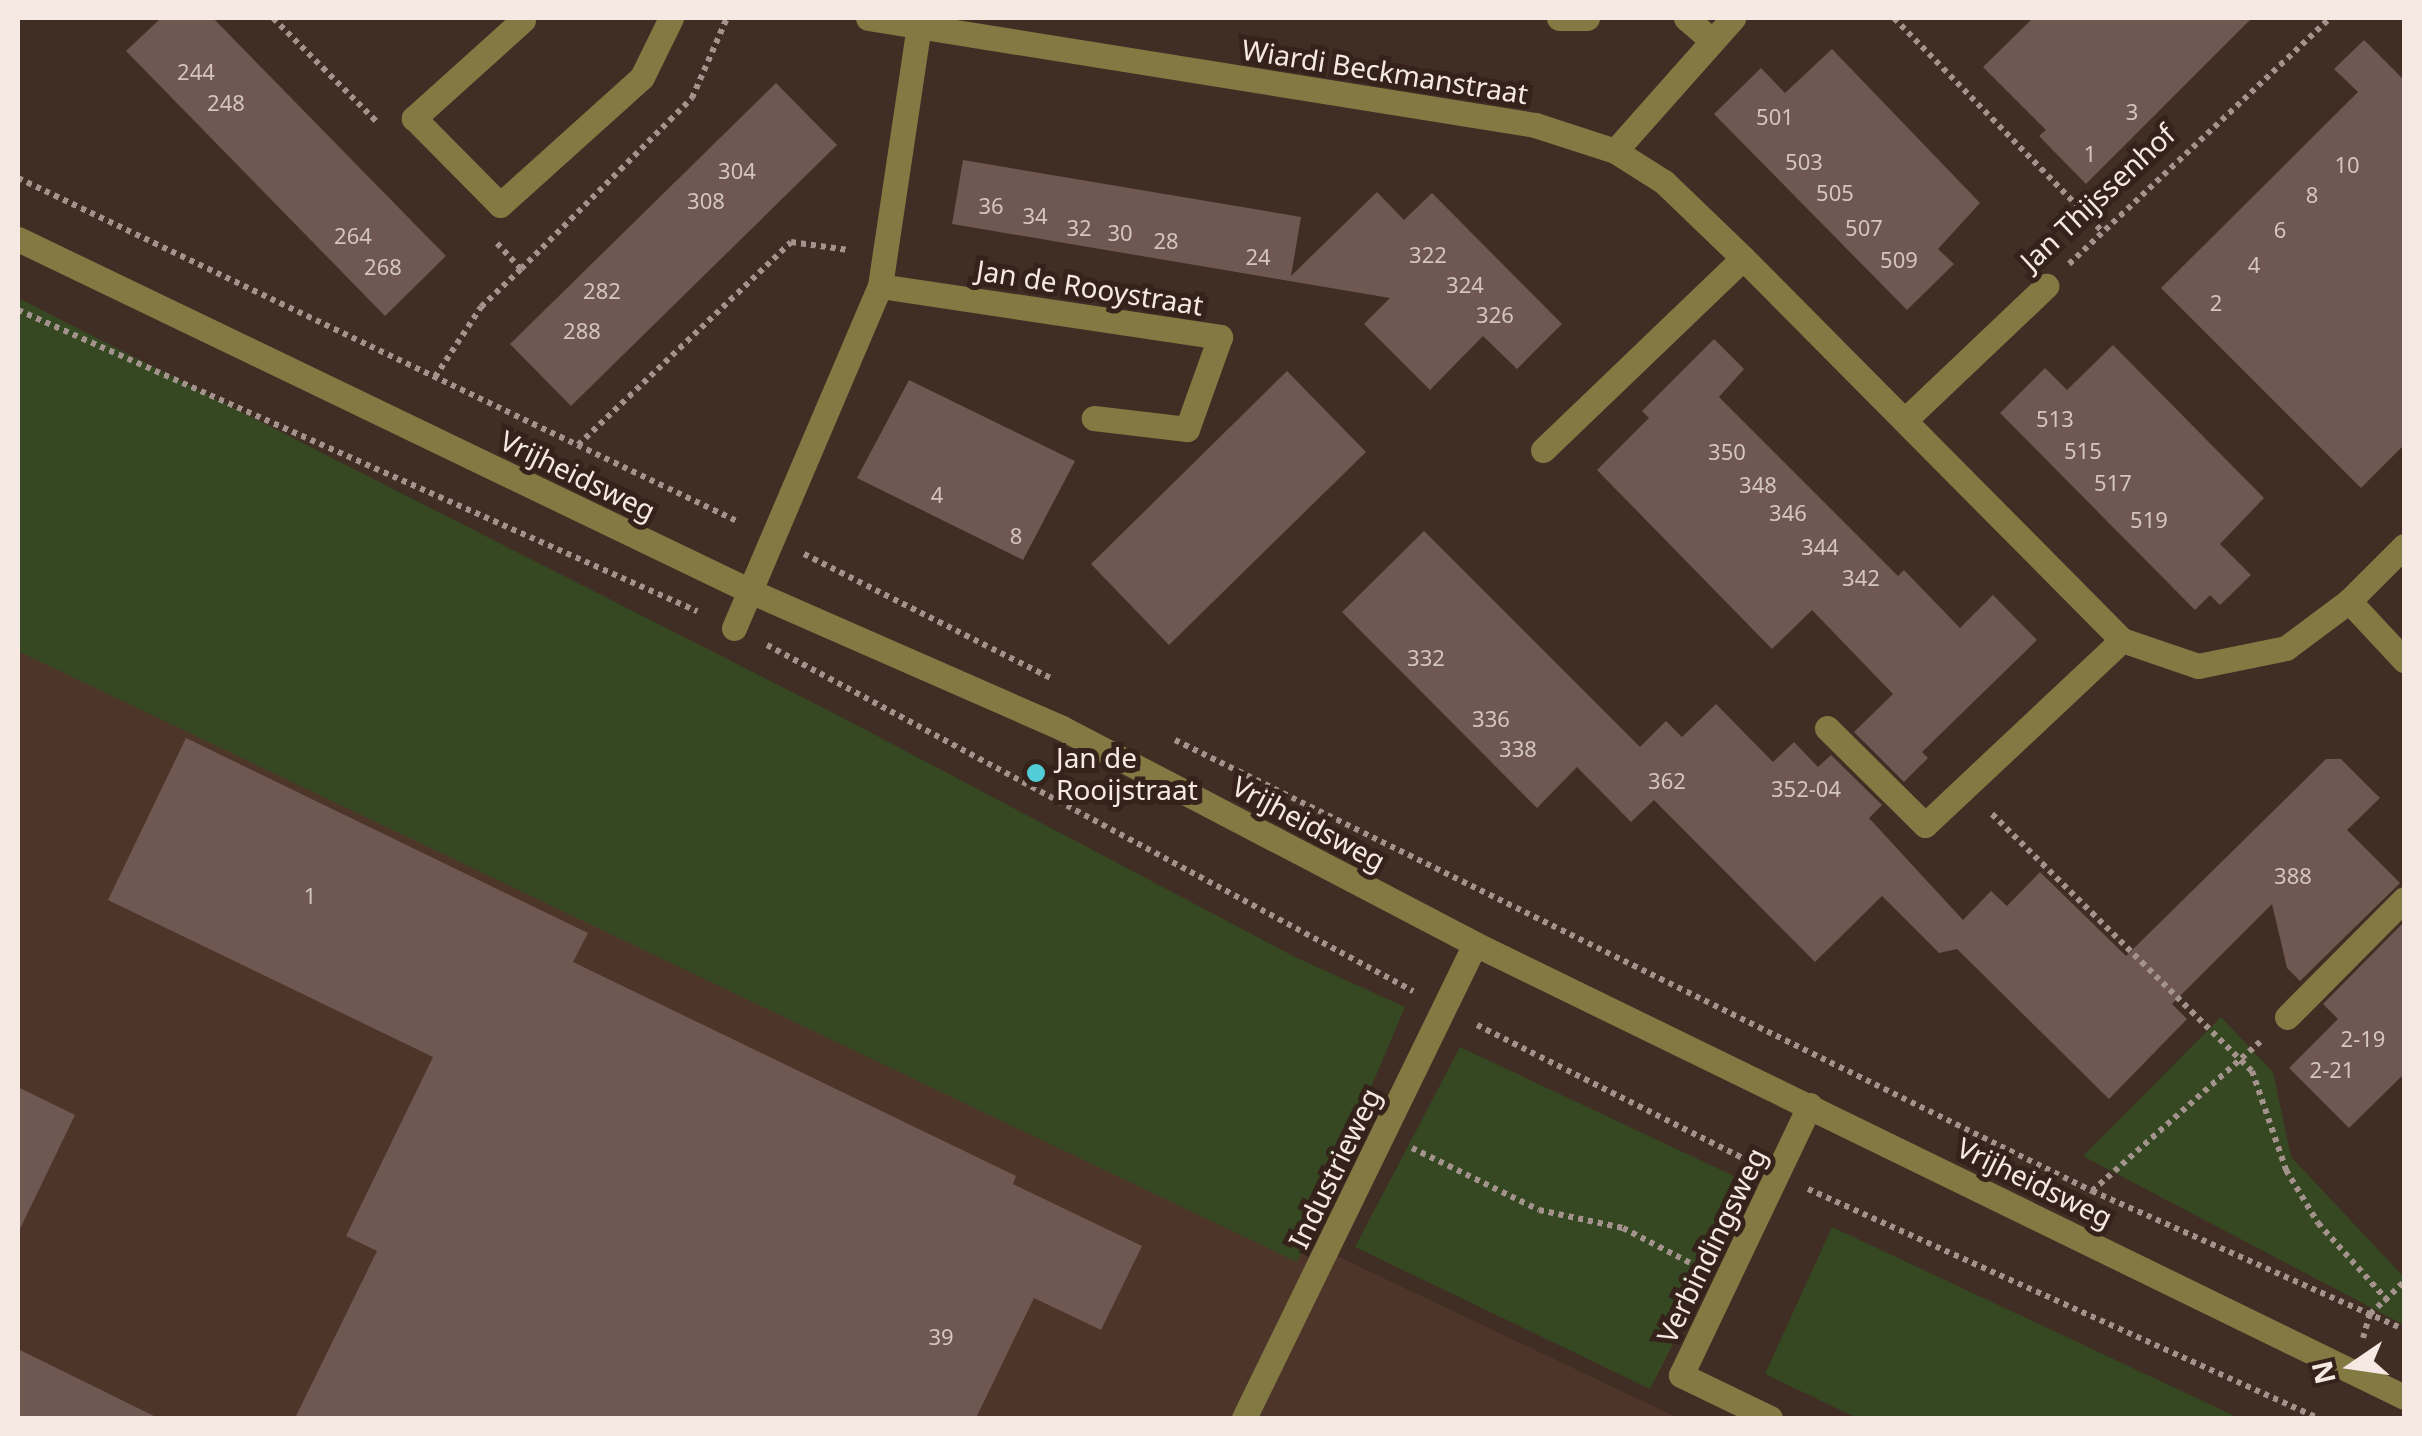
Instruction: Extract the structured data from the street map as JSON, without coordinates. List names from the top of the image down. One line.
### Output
{"streets":{"street":["Wiardi Beckmanstraat","Jan Thijssenhof","Jan de Rooystraat","Vrijheidsweg","Industrieweg","Verbindingsweg"]},"crossings":[["Wiardi Beckmanstraat","Jan Thijssenhof"],["Vrijheidsweg","Industrieweg"],["Vrijheidsweg","Verbindingsweg"]],"places":["Jan de Rooijstraat"],"house_numbers":["244","248","3","501","1","503","10","304","505","8","308","36","34","32","507","6","30","264","28","322","24","509","4","268","324","282","2","326","288","513","515","350","517","348","4","346","519","8","344","342","332","336","338","362","352-04","388","1","2-19","2-21","39"],"north":"left"}
